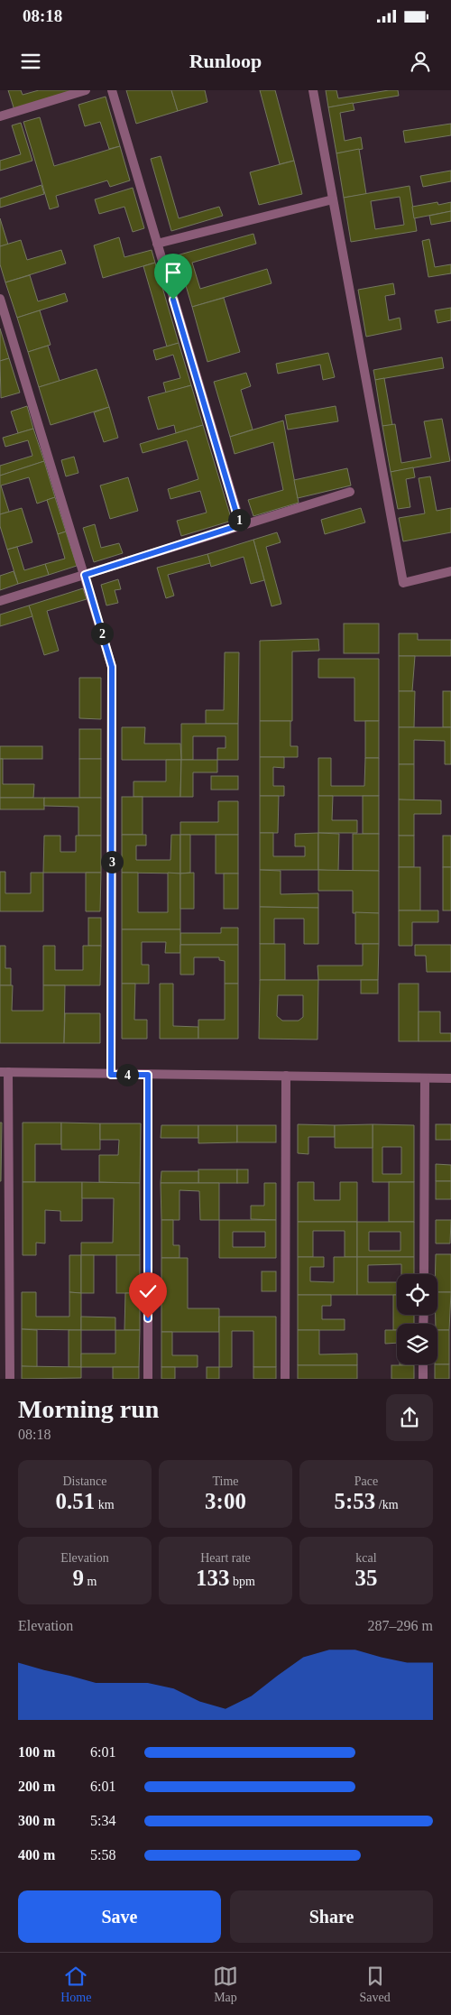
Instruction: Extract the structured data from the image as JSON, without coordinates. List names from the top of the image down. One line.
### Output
{"page":{"status":"08:18","header":"Runloop","pins":["1","2","3","4"],"heading":["Morning run","08:18"],"stats":[["Distance","0.51 km"],["Time","3:00"],["Pace","5:53 /km"],["Elevation","9 m"],["Heart rate","133 bpm"],["kcal","35"]],"chart":["Elevation","287–296 m"],"list":[{"name":"100 m","note":"6:01"},{"name":"200 m","note":"6:01"},{"name":"300 m","note":"5:34"},{"name":"400 m","note":"5:58"}],"buttons":["Save","Share"],"tabs":["Home","Map","Saved"]}}
